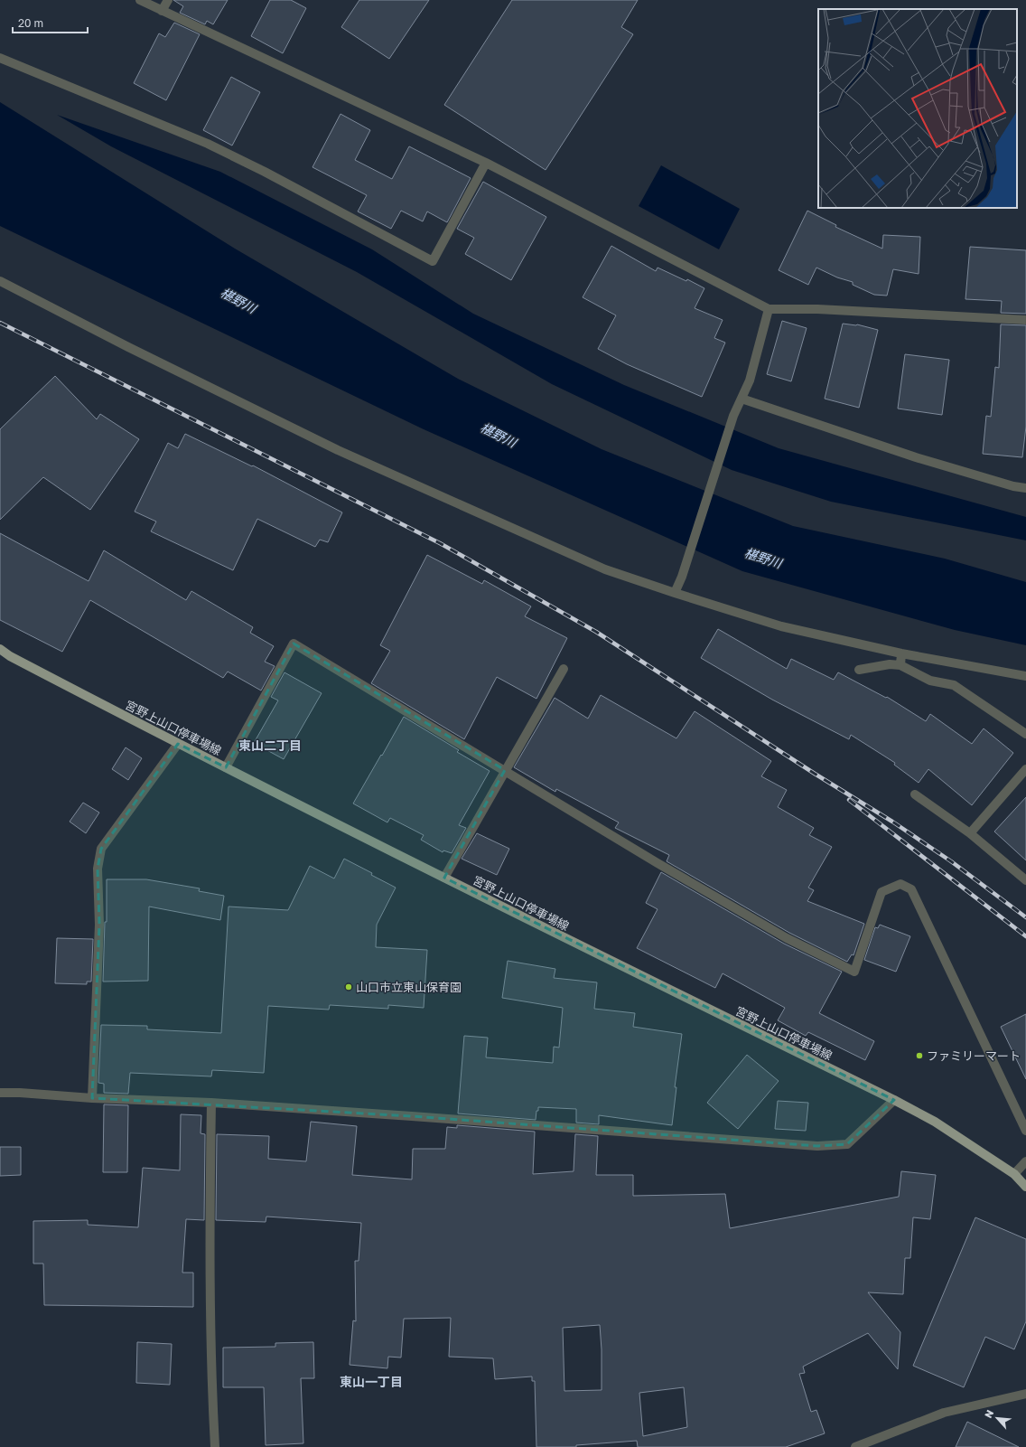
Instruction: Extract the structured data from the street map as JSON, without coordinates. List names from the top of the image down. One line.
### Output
{"streets":{"main road":["宮野上山口停車場線"]},"districts":["東山二丁目","東山一丁目"],"water":["椹野川"],"places":["山口市立東山保育園","ファミリーマート"],"scale_bar":"20 m","north":"top left"}
